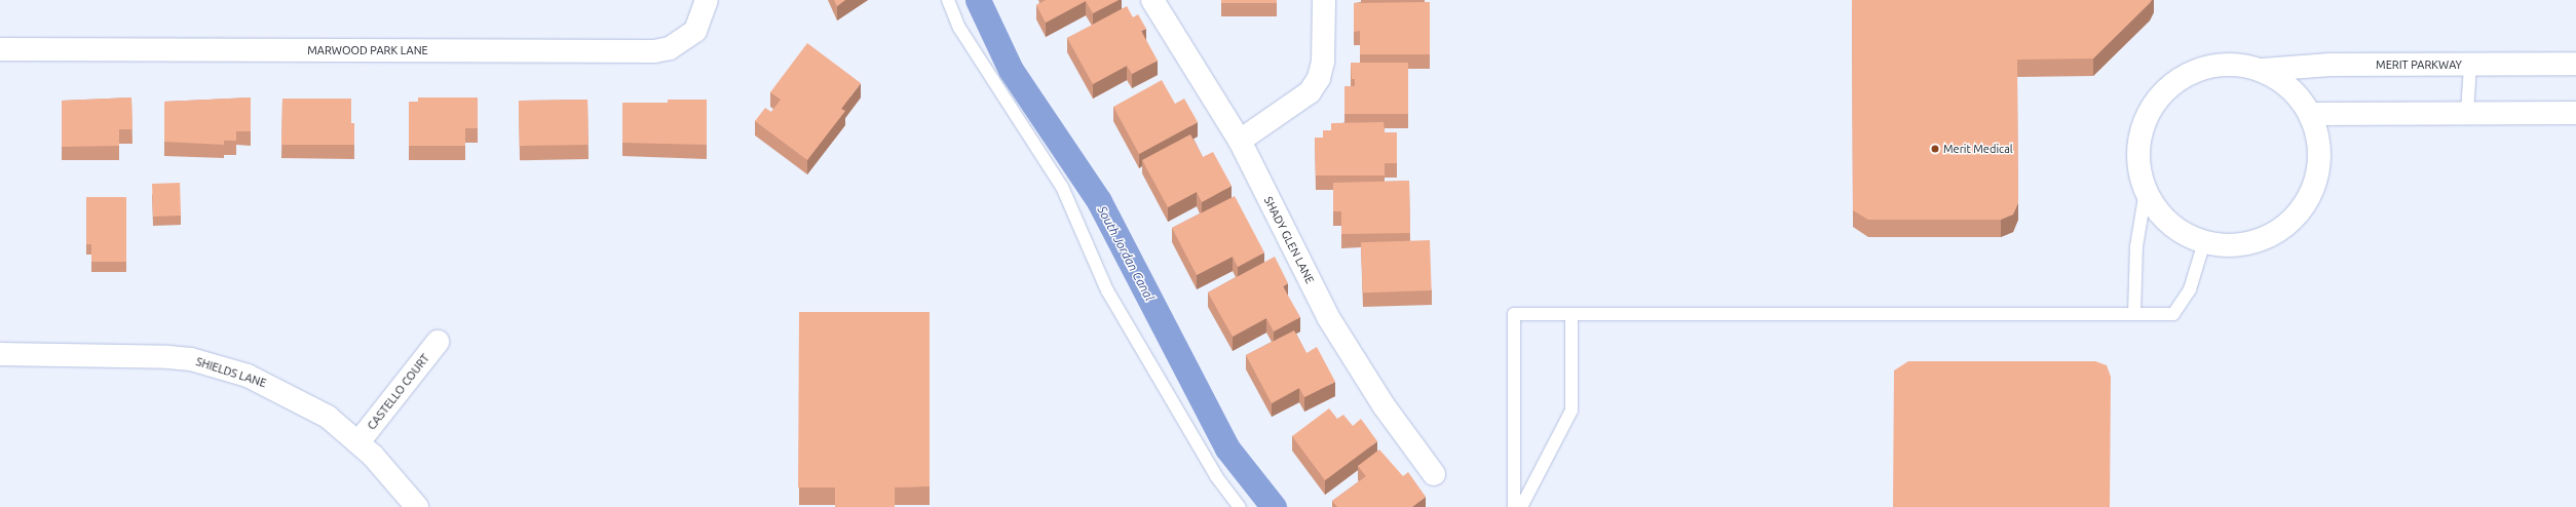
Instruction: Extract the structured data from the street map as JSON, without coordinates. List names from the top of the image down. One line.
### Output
{"streets":{"street":["MARWOOD PARK LANE","MERIT PARKWAY","SHADY GLEN LANE","SHIELDS LANE","CASTELLO COURT"]},"crossings":[["SHIELDS LANE","CASTELLO COURT"]],"water":["South Jordan Canal"],"places":["Merit Medical"]}
